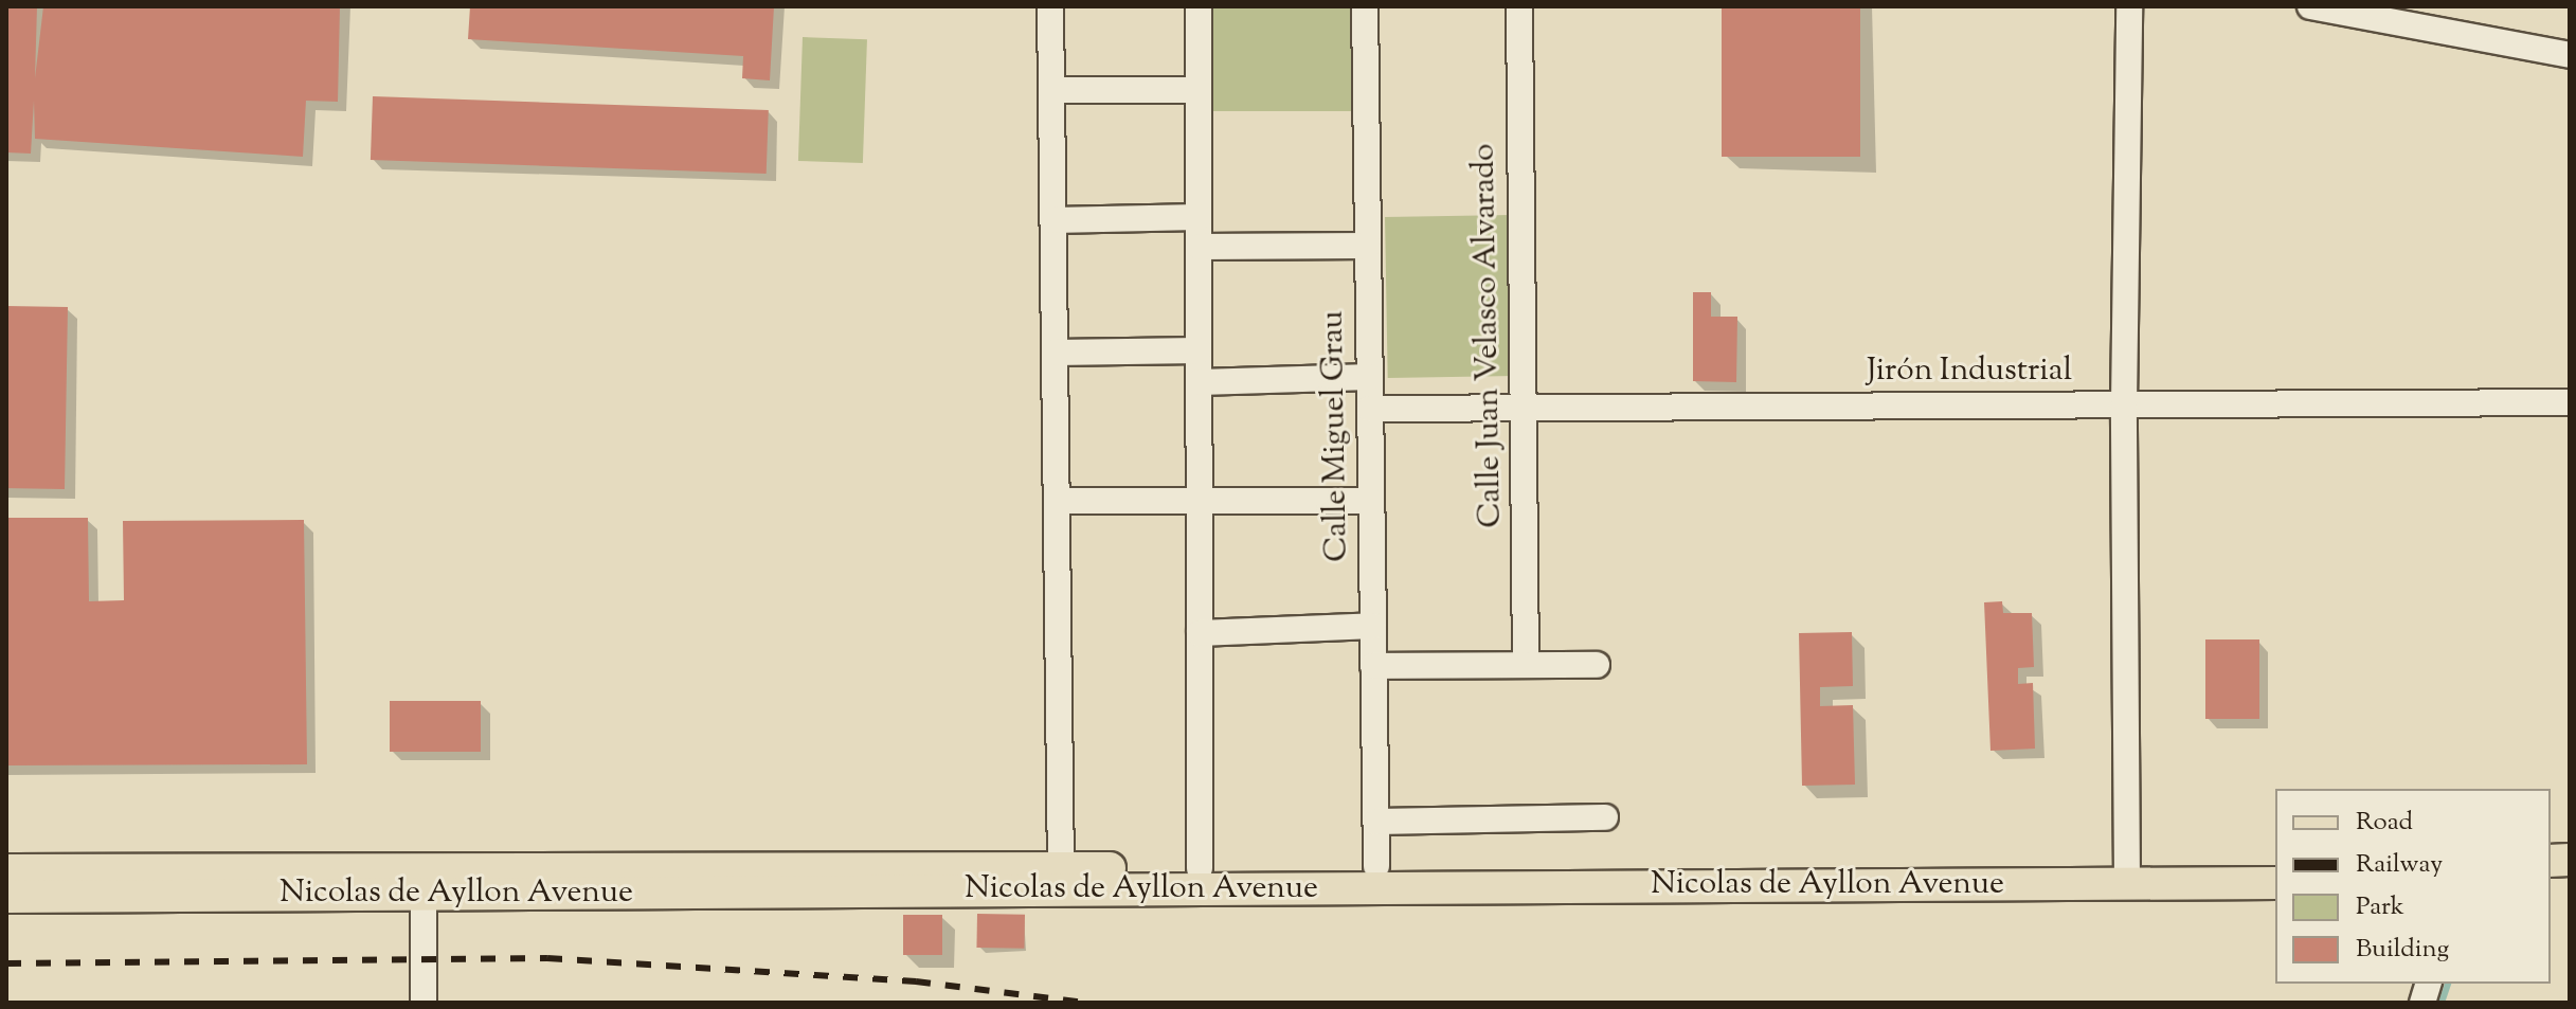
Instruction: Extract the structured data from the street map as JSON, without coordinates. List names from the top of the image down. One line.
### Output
{"streets":{"main road":["Nicolas de Ayllon Avenue"],"street":["Calle Juan Velasco Alvarado","Jirón Industrial","Calle Miguel Grau"]},"crossings":[["Calle Juan Velasco Alvarado","Jirón Industrial"],["Jirón Industrial","Calle Miguel Grau"],["Calle Miguel Grau","Nicolas de Ayllon Avenue"]],"legend":["Road","Railway","Park","Building"]}
